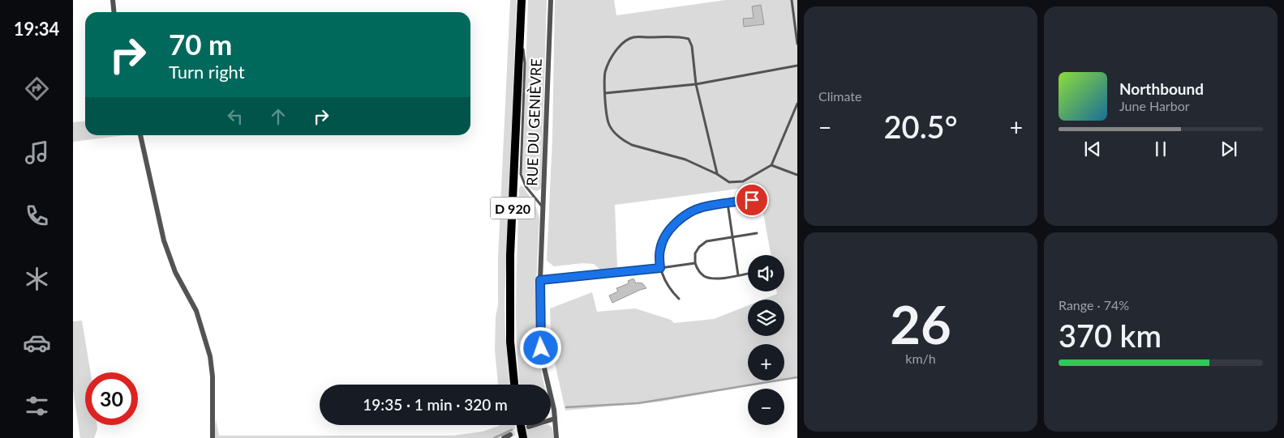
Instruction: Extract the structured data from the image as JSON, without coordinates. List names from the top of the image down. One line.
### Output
{"streets":{"main road":["D 920"],"street":["RUE DU GENIÈVRE"]},"page":{"tabs":"19:34","tile":["Climate",["26","km/h"],["Range · 74%","370 km"]],"turn":["70 m","Turn right"],"song":["Northbound","June Harbor"],"heat":["−","20.5°","+"],"map_buttons":["+","−"],"limit":"30","trip":"19:35 · 1 min · 320 m"}}
